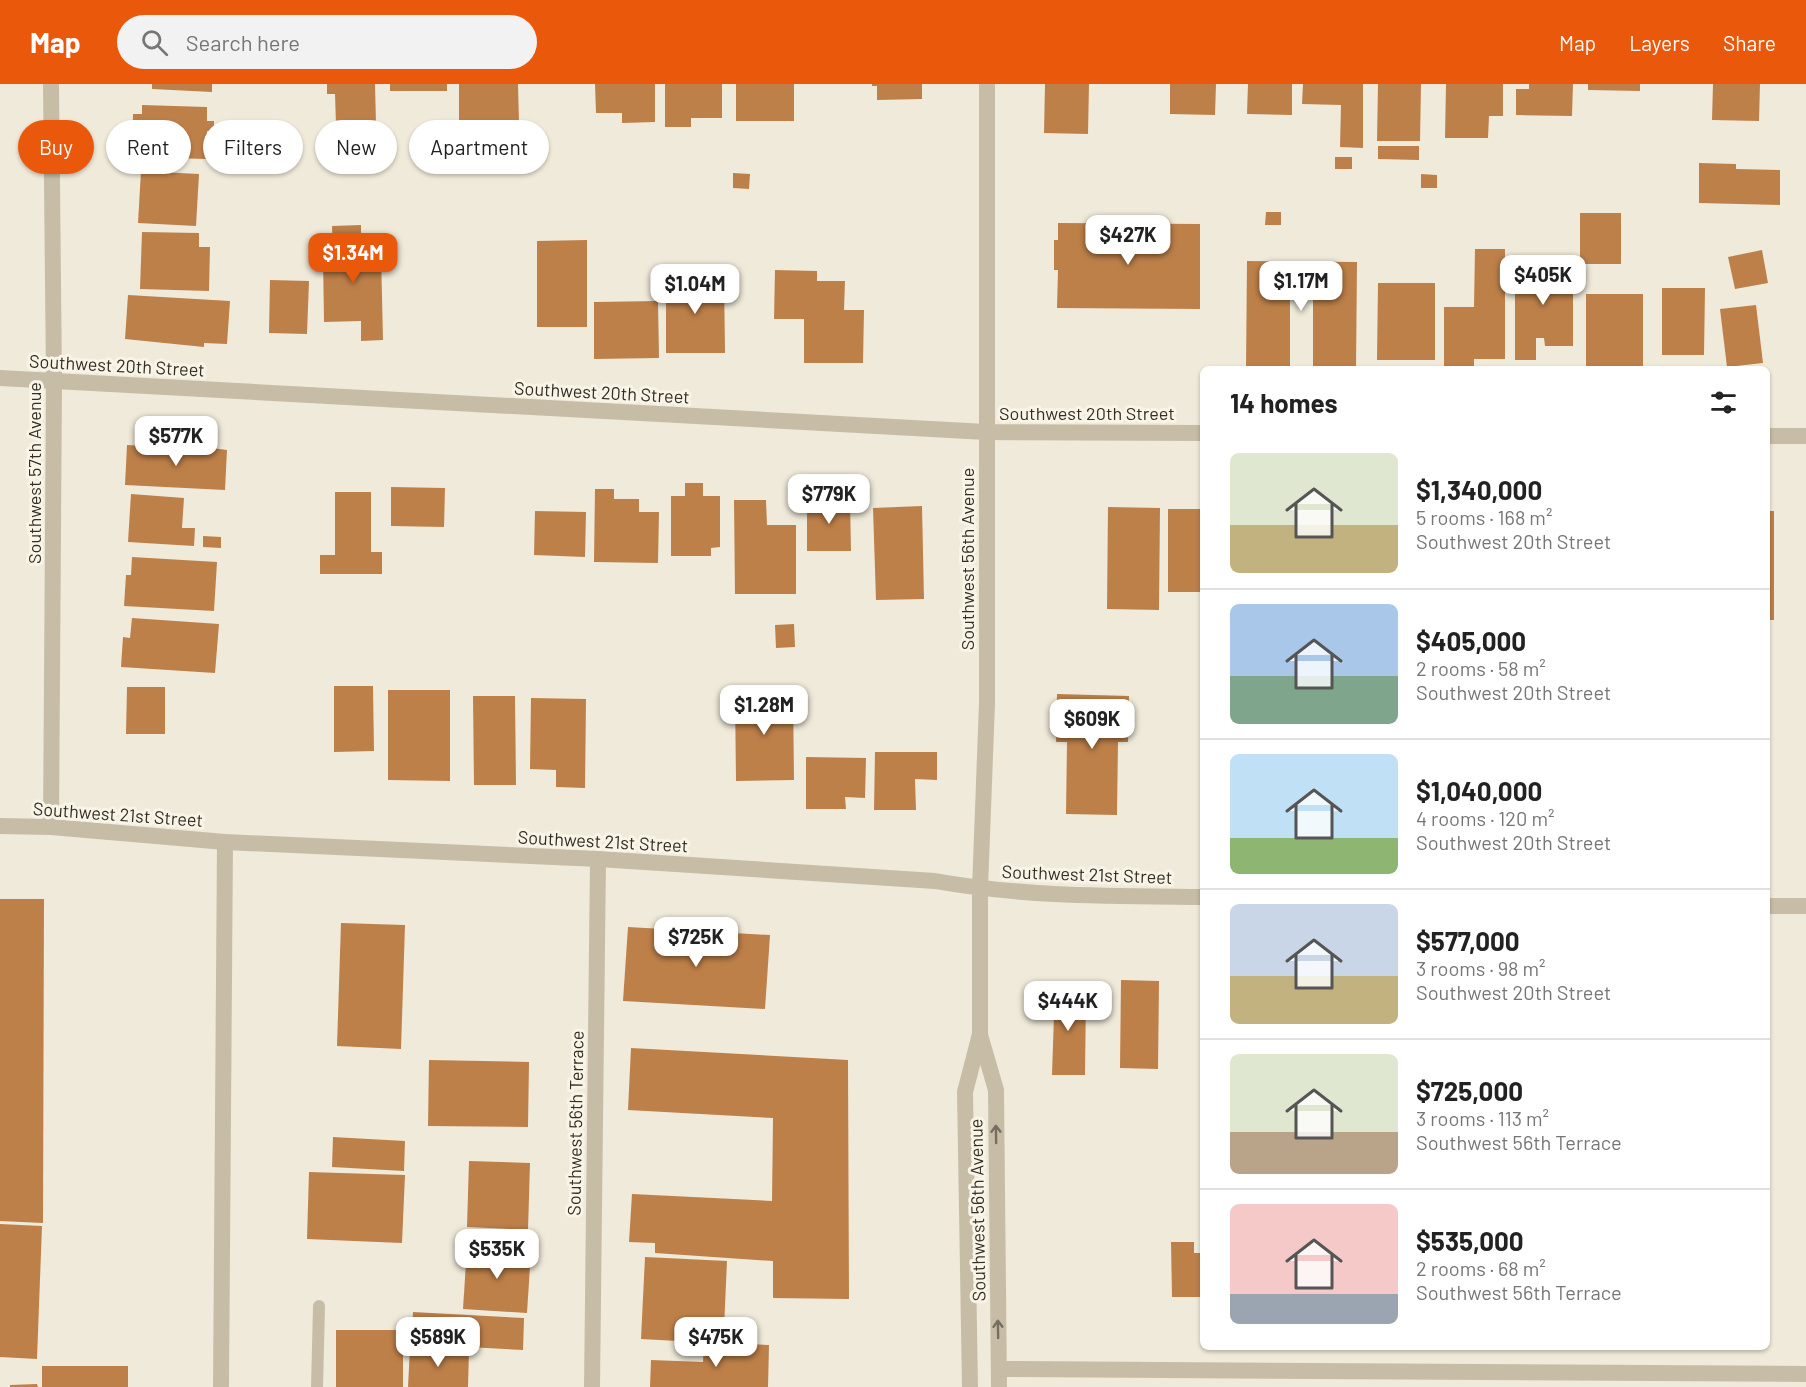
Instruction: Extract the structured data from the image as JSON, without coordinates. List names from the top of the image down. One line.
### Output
{"streets":{"street":["Southwest 20th Street","Southwest 57th Avenue","Southwest 56th Avenue","Southwest 21st Street","Southwest 56th Terrace"]},"crossings":[["Southwest 20th Street","Southwest 57th Avenue"],["Southwest 20th Street","Southwest 56th Avenue"],["Southwest 57th Avenue","Southwest 21st Street"],["Southwest 56th Avenue","Southwest 21st Street"],["Southwest 21st Street","Southwest 56th Terrace"]],"page":{"header":"Map","search":"Search here","nav":["Map","Layers","Share"],"chip":["Buy","Rent","Filters","New","Apartment"],"price":["$427K","$1.34M","$405K","$1.17M","$1.04M","$577K","$779K","$1.28M","$609K","$725K","$444K","$535K","$589K","$475K"],"heading":"14 homes","list":[{"name":"$1,340,000","note":"5 rooms · 168 m² · Southwest 20th Street"},{"name":"$405,000","note":"2 rooms · 58 m² · Southwest 20th Street"},{"name":"$1,040,000","note":"4 rooms · 120 m² · Southwest 20th Street"},{"name":"$577,000","note":"3 rooms · 98 m² · Southwest 20th Street"},{"name":"$725,000","note":"3 rooms · 113 m² · Southwest 56th Terrace"},{"name":"$535,000","note":"2 rooms · 68 m² · Southwest 56th Terrace"}]}}
